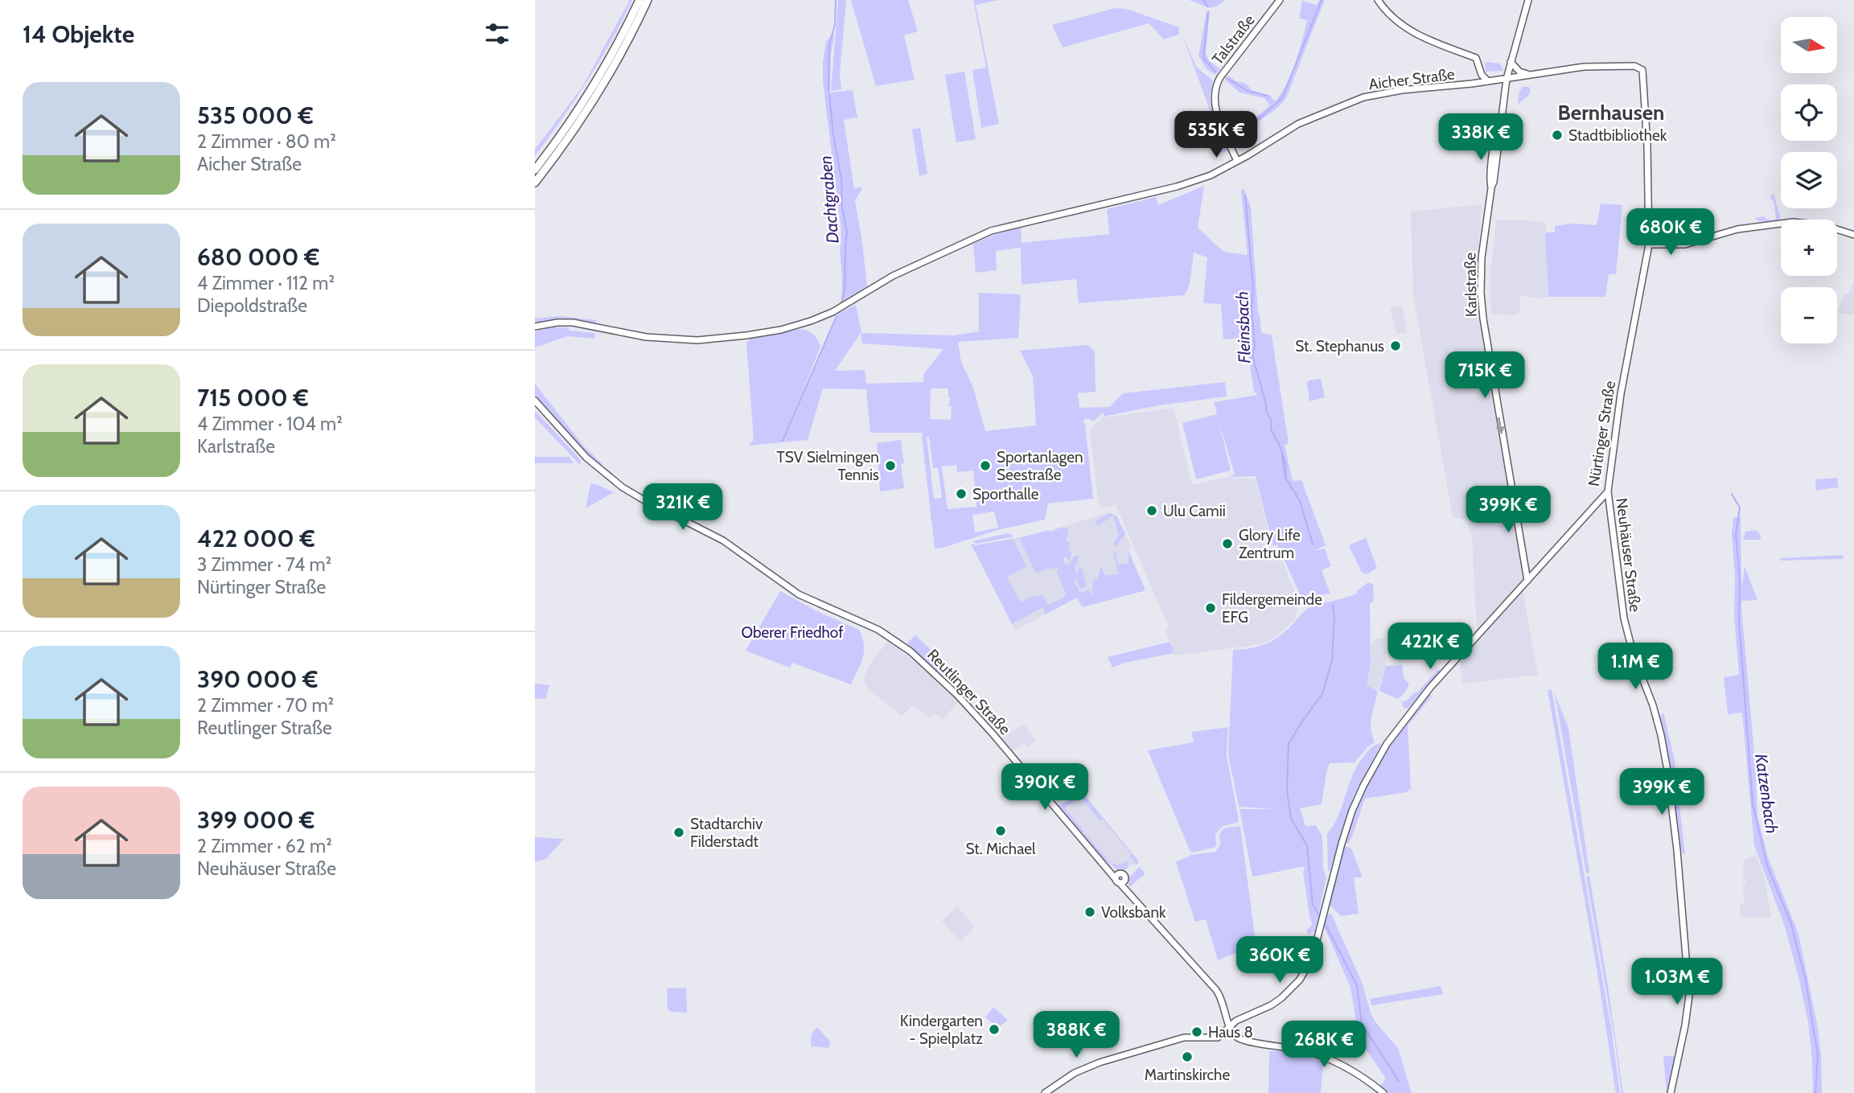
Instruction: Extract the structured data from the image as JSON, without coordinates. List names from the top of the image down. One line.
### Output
{"streets":{"main road":["Talstraße","Aicher Straße","Karlstraße","Nürtinger Straße","Neuhäuser Straße","Reutlinger Straße"]},"crossings":[["Talstraße","Aicher Straße"],["Aicher Straße","Karlstraße"],["Aicher Straße","Nürtinger Straße"],["Karlstraße","Nürtinger Straße"],["Nürtinger Straße","Neuhäuser Straße"],["Nürtinger Straße","Reutlinger Straße"]],"one_way":["Karlstraße"],"districts":["Bernhausen"],"water":["Dachtgraben","Fleinsbach","Katzenbach"],"parks":["Oberer Friedhof"],"places":["Stadtbibliothek","St. Stephanus","TSV Sielmingen Tennis","Sportanlagen Seestraße","Sporthalle","Ulu Camii","Glory Life Zentrum","Fildergemeinde EFG","St. Michael","Stadtarchiv Filderstadt","Volksbank","Kindergarten - Spielplatz","Haus 8","Martinskirche"],"north":"right","page":{"heading":"14 Objekte","map_buttons":["+","−"],"list":[{"name":"535 000 €","note":"2 Zimmer · 80 m² · Aicher Straße"},{"name":"680 000 €","note":"4 Zimmer · 112 m² · Diepoldstraße"},{"name":"715 000 €","note":"4 Zimmer · 104 m² · Karlstraße"},{"name":"422 000 €","note":"3 Zimmer · 74 m² · Nürtinger Straße"},{"name":"390 000 €","note":"2 Zimmer · 70 m² · Reutlinger Straße"},{"name":"399 000 €","note":"2 Zimmer · 62 m² · Neuhäuser Straße"}],"price":["535K €","338K €","680K €","715K €","321K €","399K €","422K €","1.1M €","390K €","399K €","360K €","1.03M €","388K €","268K €"]}}
